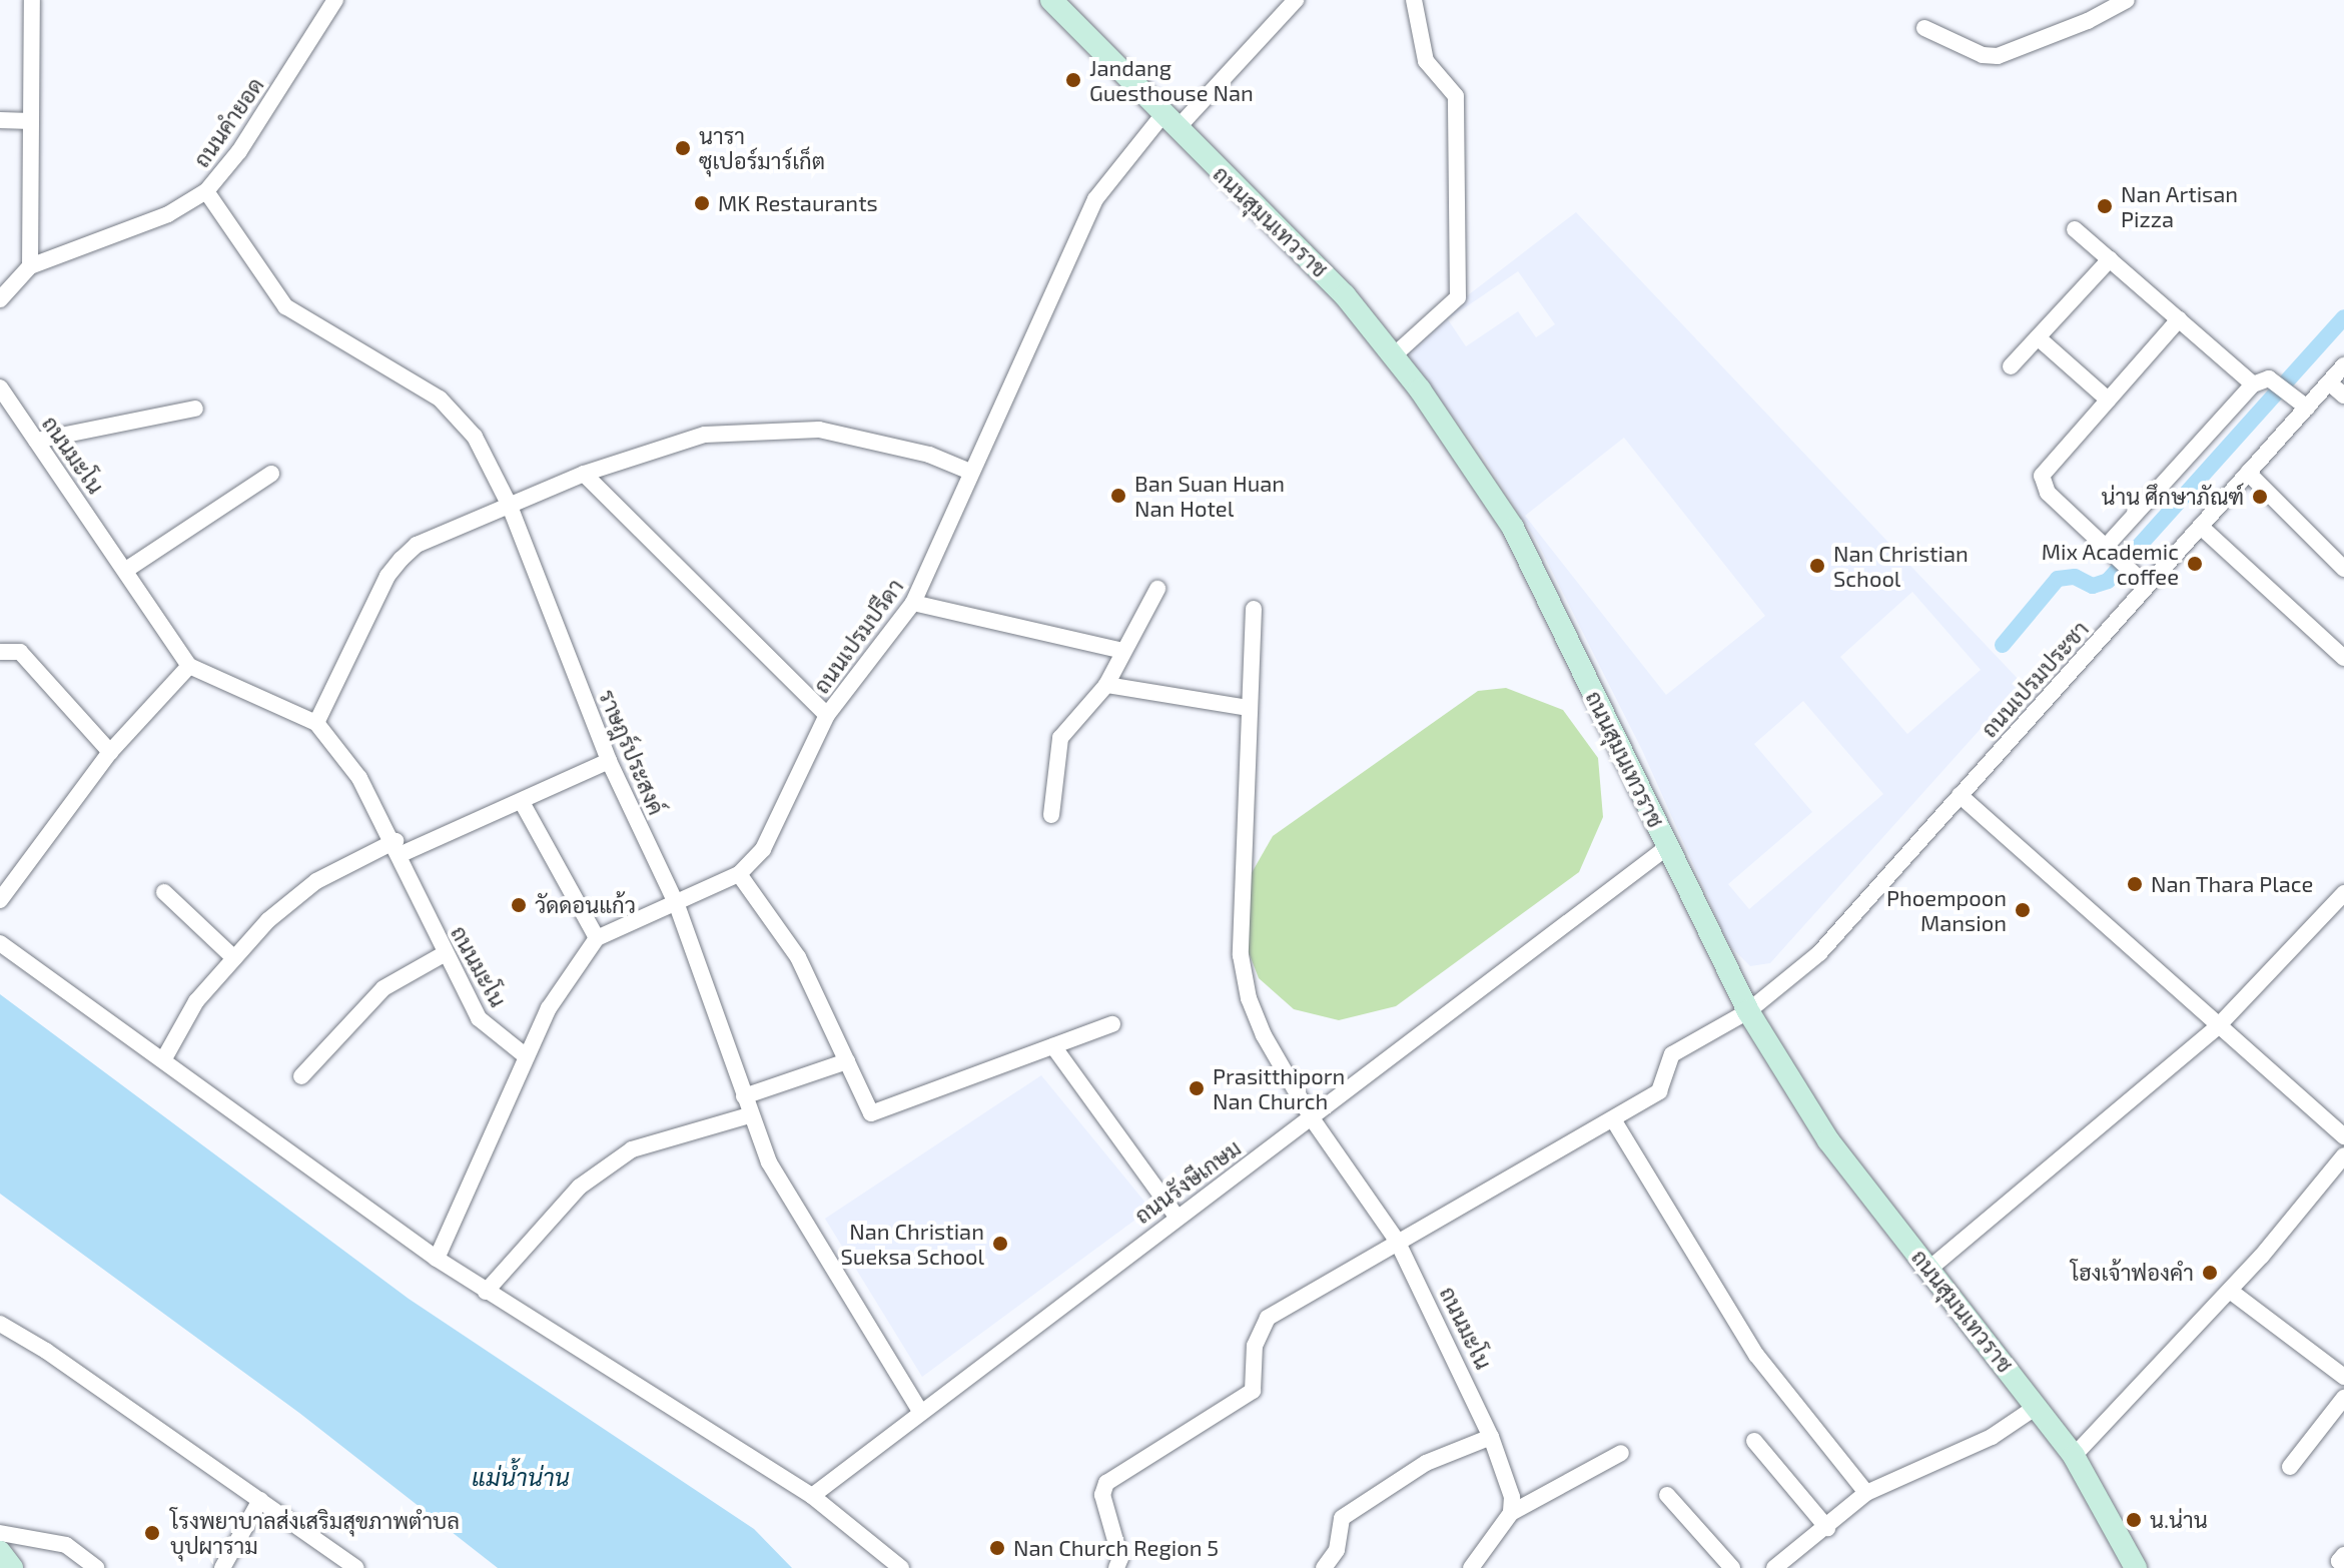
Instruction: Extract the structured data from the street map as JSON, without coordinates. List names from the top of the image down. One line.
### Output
{"streets":{"street":["ถนนคำยอด","ถนนสุมนเทวราช","ถนนมะโน","ถนนเปรมปรีดา","ถนนเปรมประชา","ราษฎร์ประสงค์","ถนนรังษีเกษม"]},"crossings":[["ถนนคำยอด","ราษฎร์ประสงค์"],["ถนนสุมนเทวราช","ถนนเปรมปรีดา"],["ถนนสุมนเทวราช","ถนนเปรมประชา"],["ถนนสุมนเทวราช","ถนนรังษีเกษม"],["ถนนมะโน","ถนนเปรมปรีดา"],["ถนนมะโน","ถนนเปรมประชา"],["ถนนมะโน","ถนนรังษีเกษม"],["ถนนเปรมปรีดา","ราษฎร์ประสงค์"],["ราษฎร์ประสงค์","ถนนรังษีเกษม"]],"water":["แม่น้ำน่าน"],"places":["Jandang Guesthouse Nan","นารา ซุเปอร์มาร์เก็ต","MK Restaurants","Nan Artisan Pizza","Ban Suan Huan Nan Hotel","น่าน ศึกษาภัณฑ์","Mix Academic coffee","Nan Christian School","Nan Thara Place","วัดดอนแก้ว","Phoempoon Mansion","Prasitthiporn Nan Church","Nan Christian Sueksa School","โฮงเจ้าฟองคำ","น.น่าน","โรงพยาบาลส่งเสริมสุขภาพตำบล บุปผาราม","Nan Church Region 5"]}
